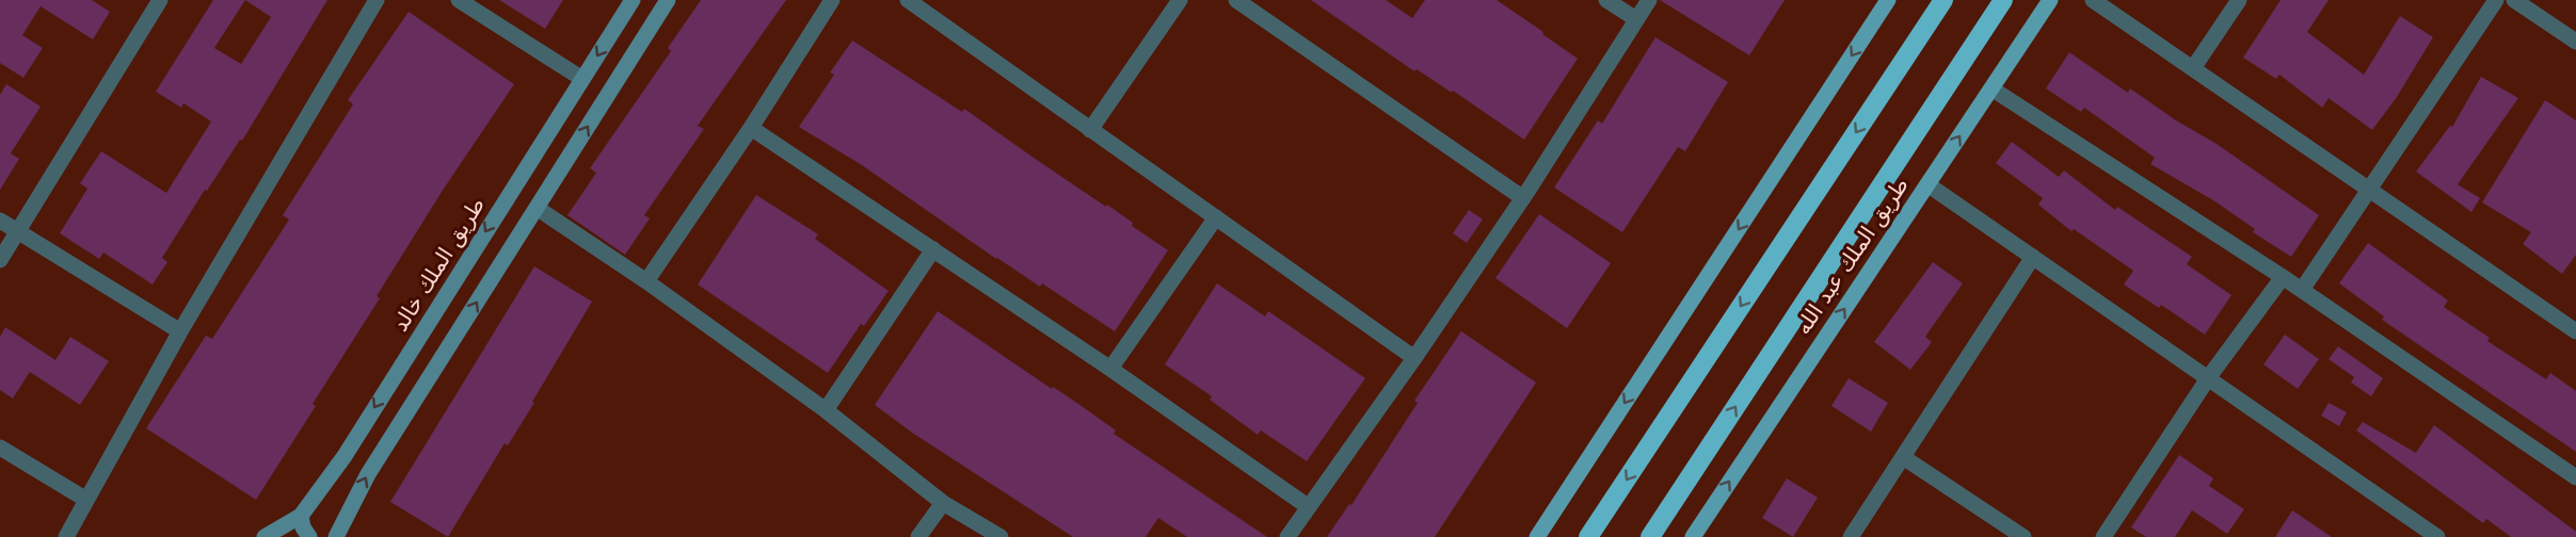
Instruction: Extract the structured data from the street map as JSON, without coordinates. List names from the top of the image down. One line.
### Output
{"streets":{"highway":["طريق الملك عبد الله"],"main road":["طريق الملك خالد"]}}
